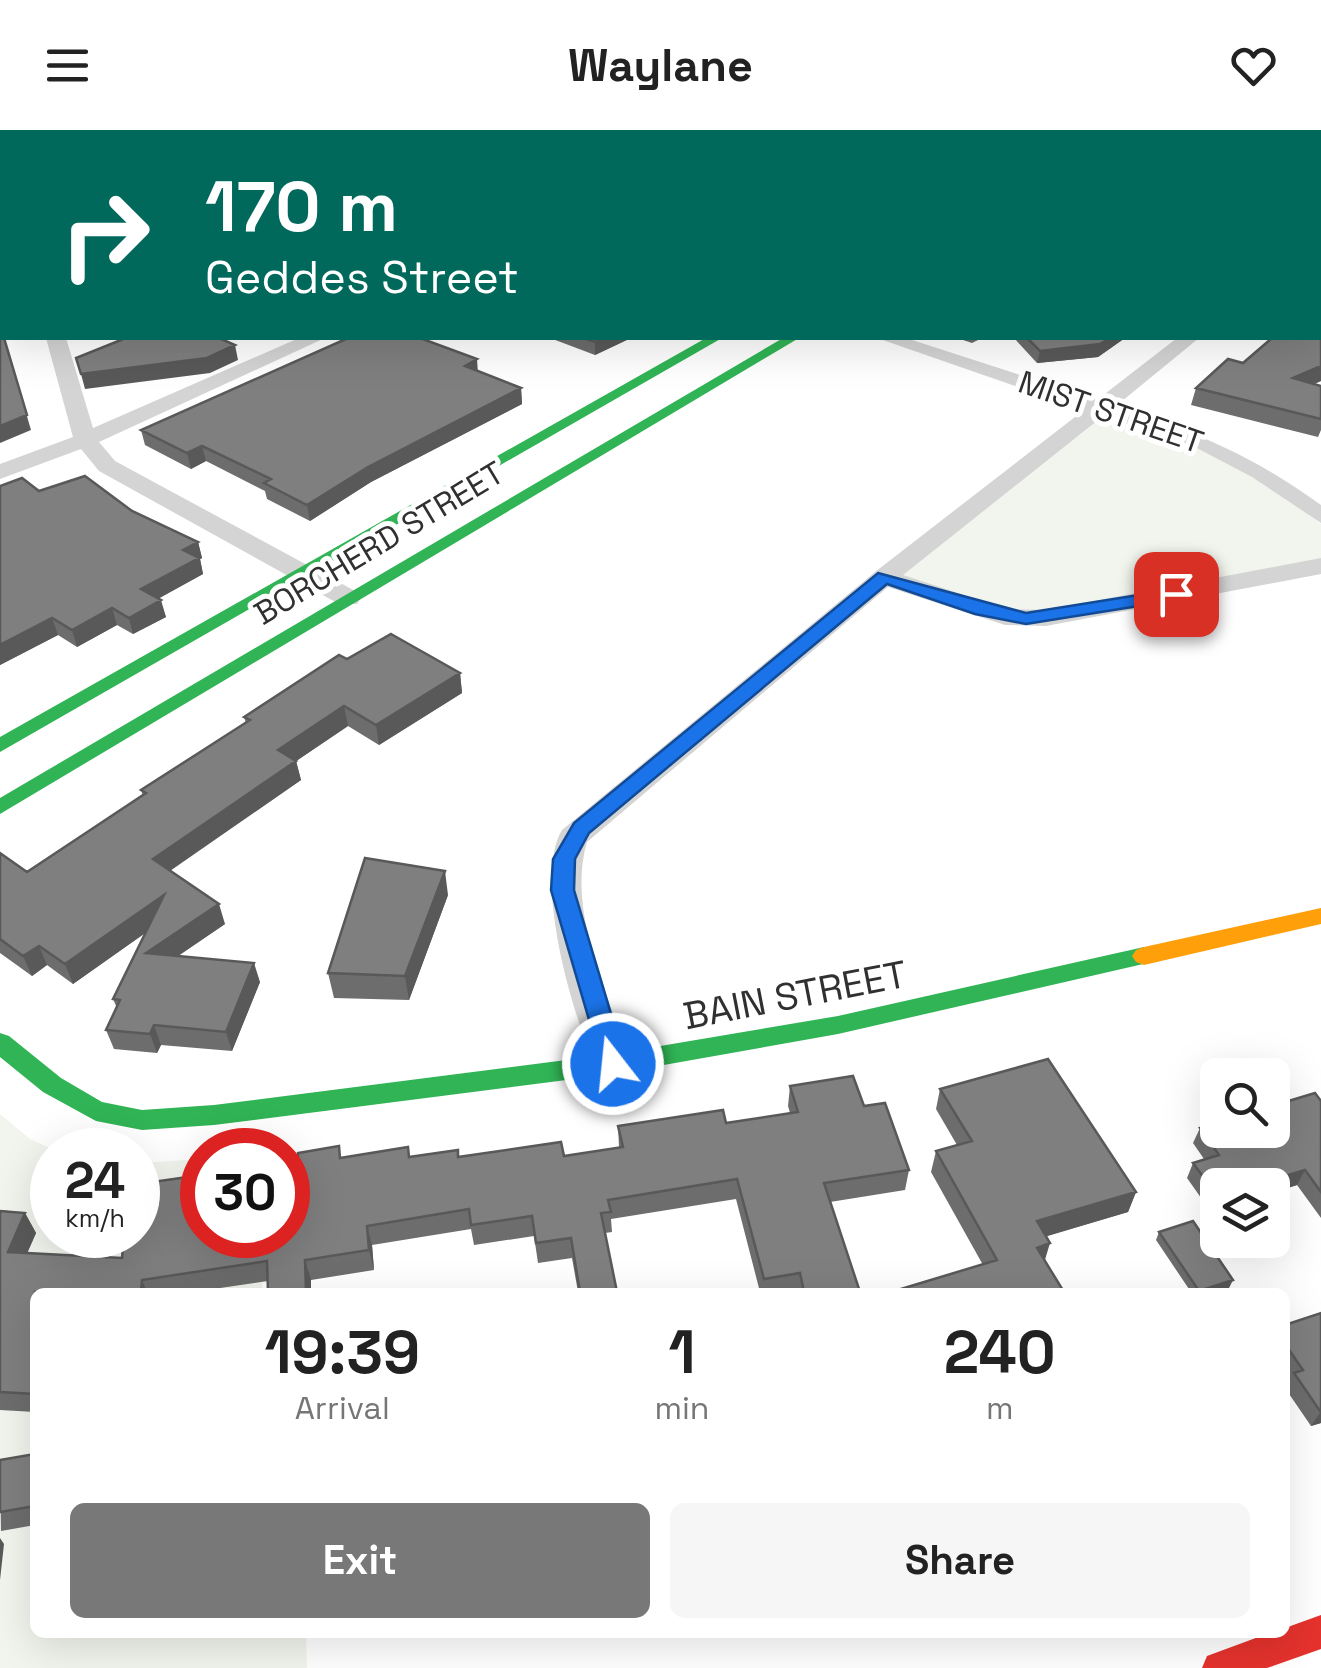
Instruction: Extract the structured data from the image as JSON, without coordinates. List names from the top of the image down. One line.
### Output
{"streets":{"main road":["BORCHERD STREET","BAIN STREET"],"street":["MIST STREET"]},"page":{"header":"Waylane","turn":["170 m","Geddes Street"],"speed":"24 km/h","limit":"30","eta":["19:39","Arrival","1","min","240","m"],"buttons":["Exit","Share"]}}
